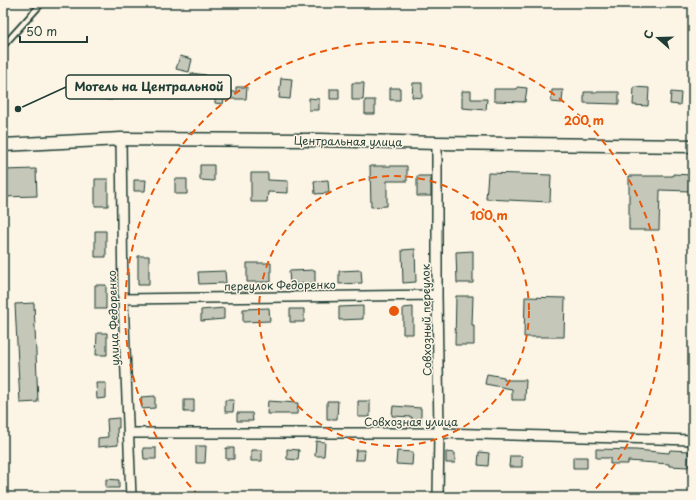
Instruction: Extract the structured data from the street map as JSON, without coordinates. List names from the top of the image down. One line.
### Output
{"streets":{"street":["Центральная улица","переулок Федоренко","улица Федоренко","Совхозный переулок","Совхозная улица"]},"crossings":[["Центральная улица","улица Федоренко"],["Центральная улица","Совхозный переулок"],["переулок Федоренко","улица Федоренко"],["переулок Федоренко","Совхозный переулок"],["улица Федоренко","Совхозная улица"],["Совхозный переулок","Совхозная улица"]],"places":["Мотель на Центральной"],"scale_bar":"50 m","north":"left","rings":["200 m","100 m"]}
